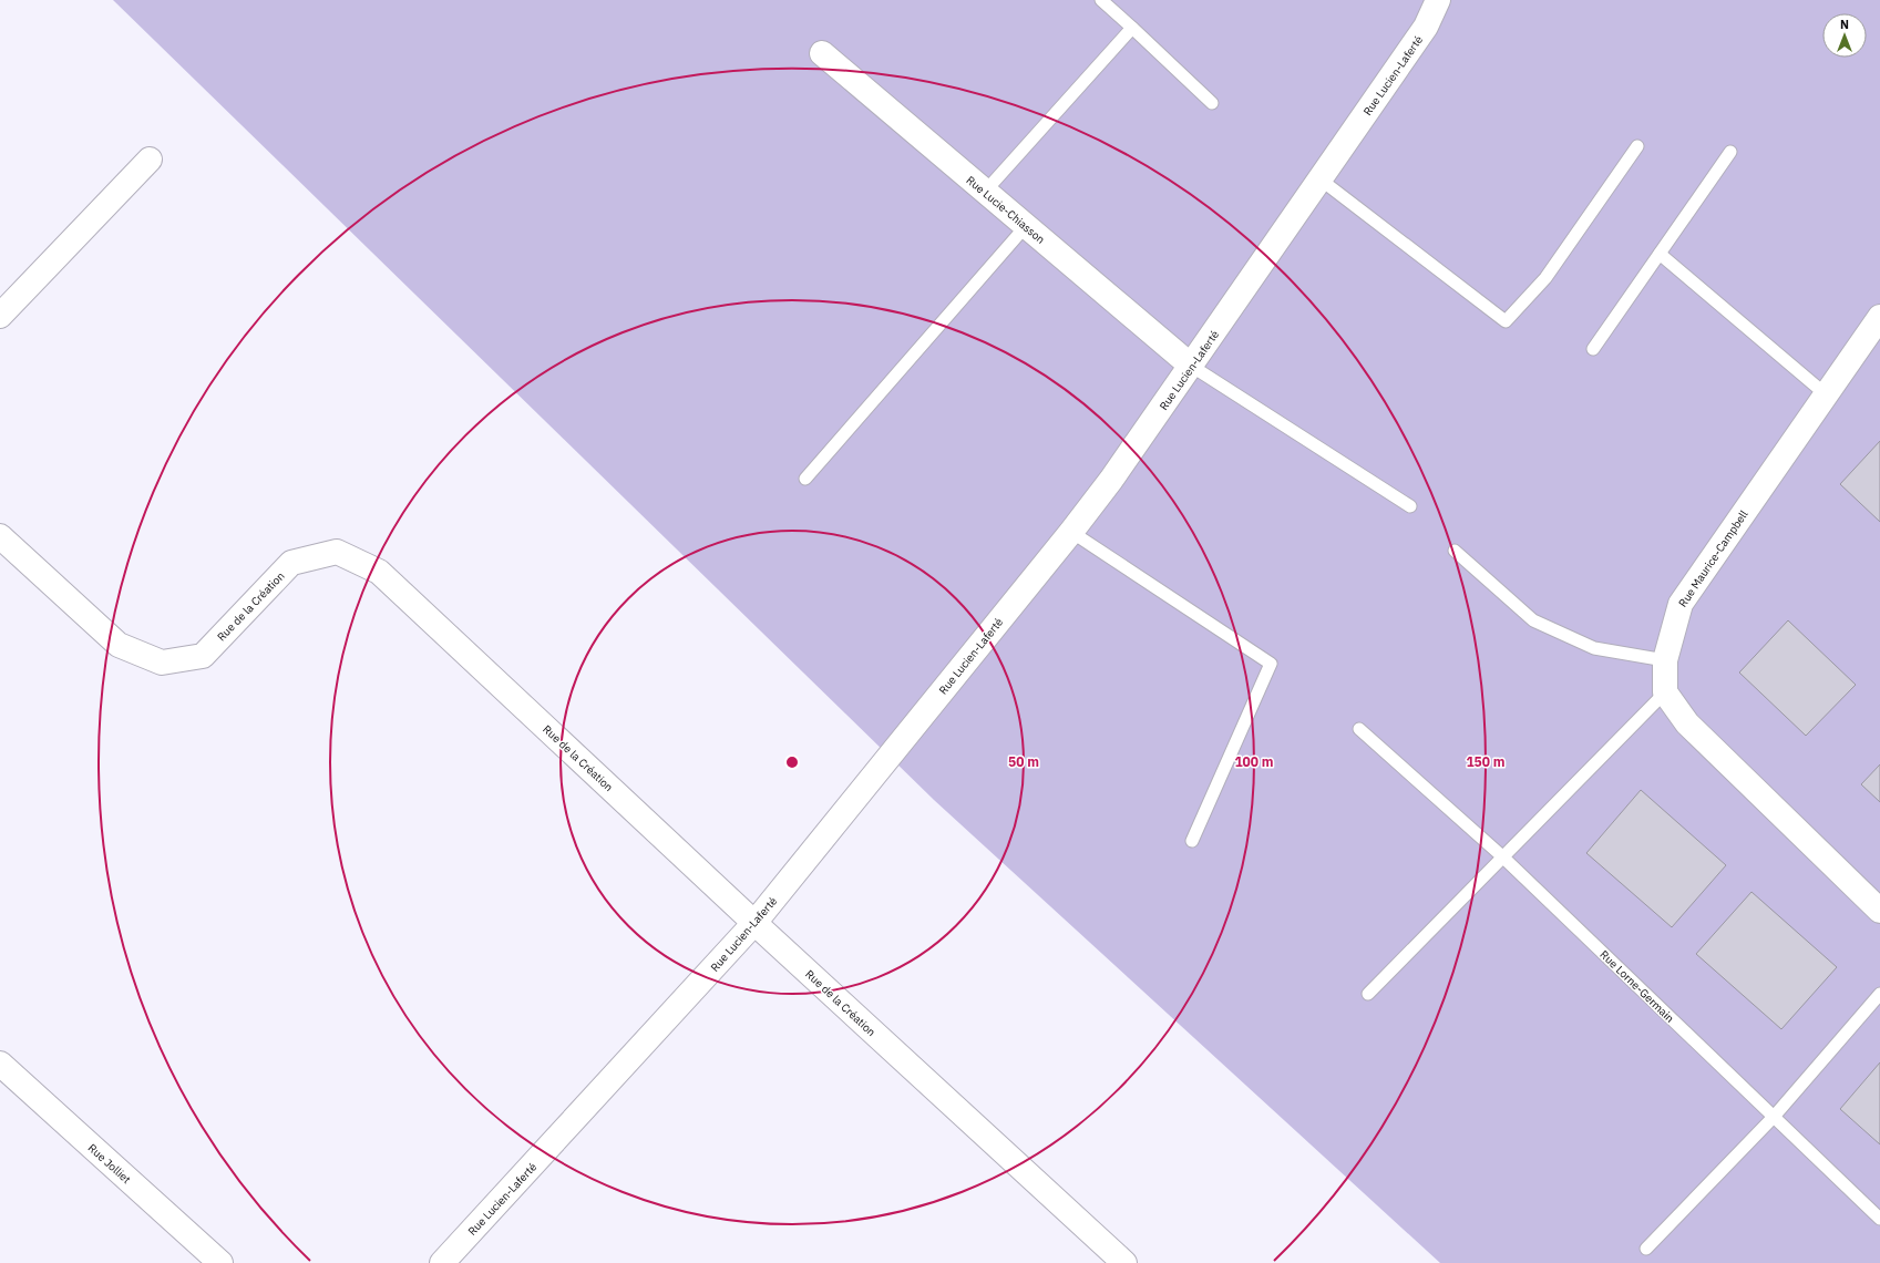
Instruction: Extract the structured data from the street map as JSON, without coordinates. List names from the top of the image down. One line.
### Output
{"streets":{"street":["Rue Lucien-Laferté","Rue Lucie-Chiasson","Rue Maurice-Campbell","Rue de la Création","Rue Jolliet"],"lane":["Rue Lorne-Germain"]},"crossings":[["Rue Lucien-Laferté","Rue Lucie-Chiasson"],["Rue Lucien-Laferté","Rue de la Création"]],"north":"top","rings":["50 m","100 m","150 m"]}
